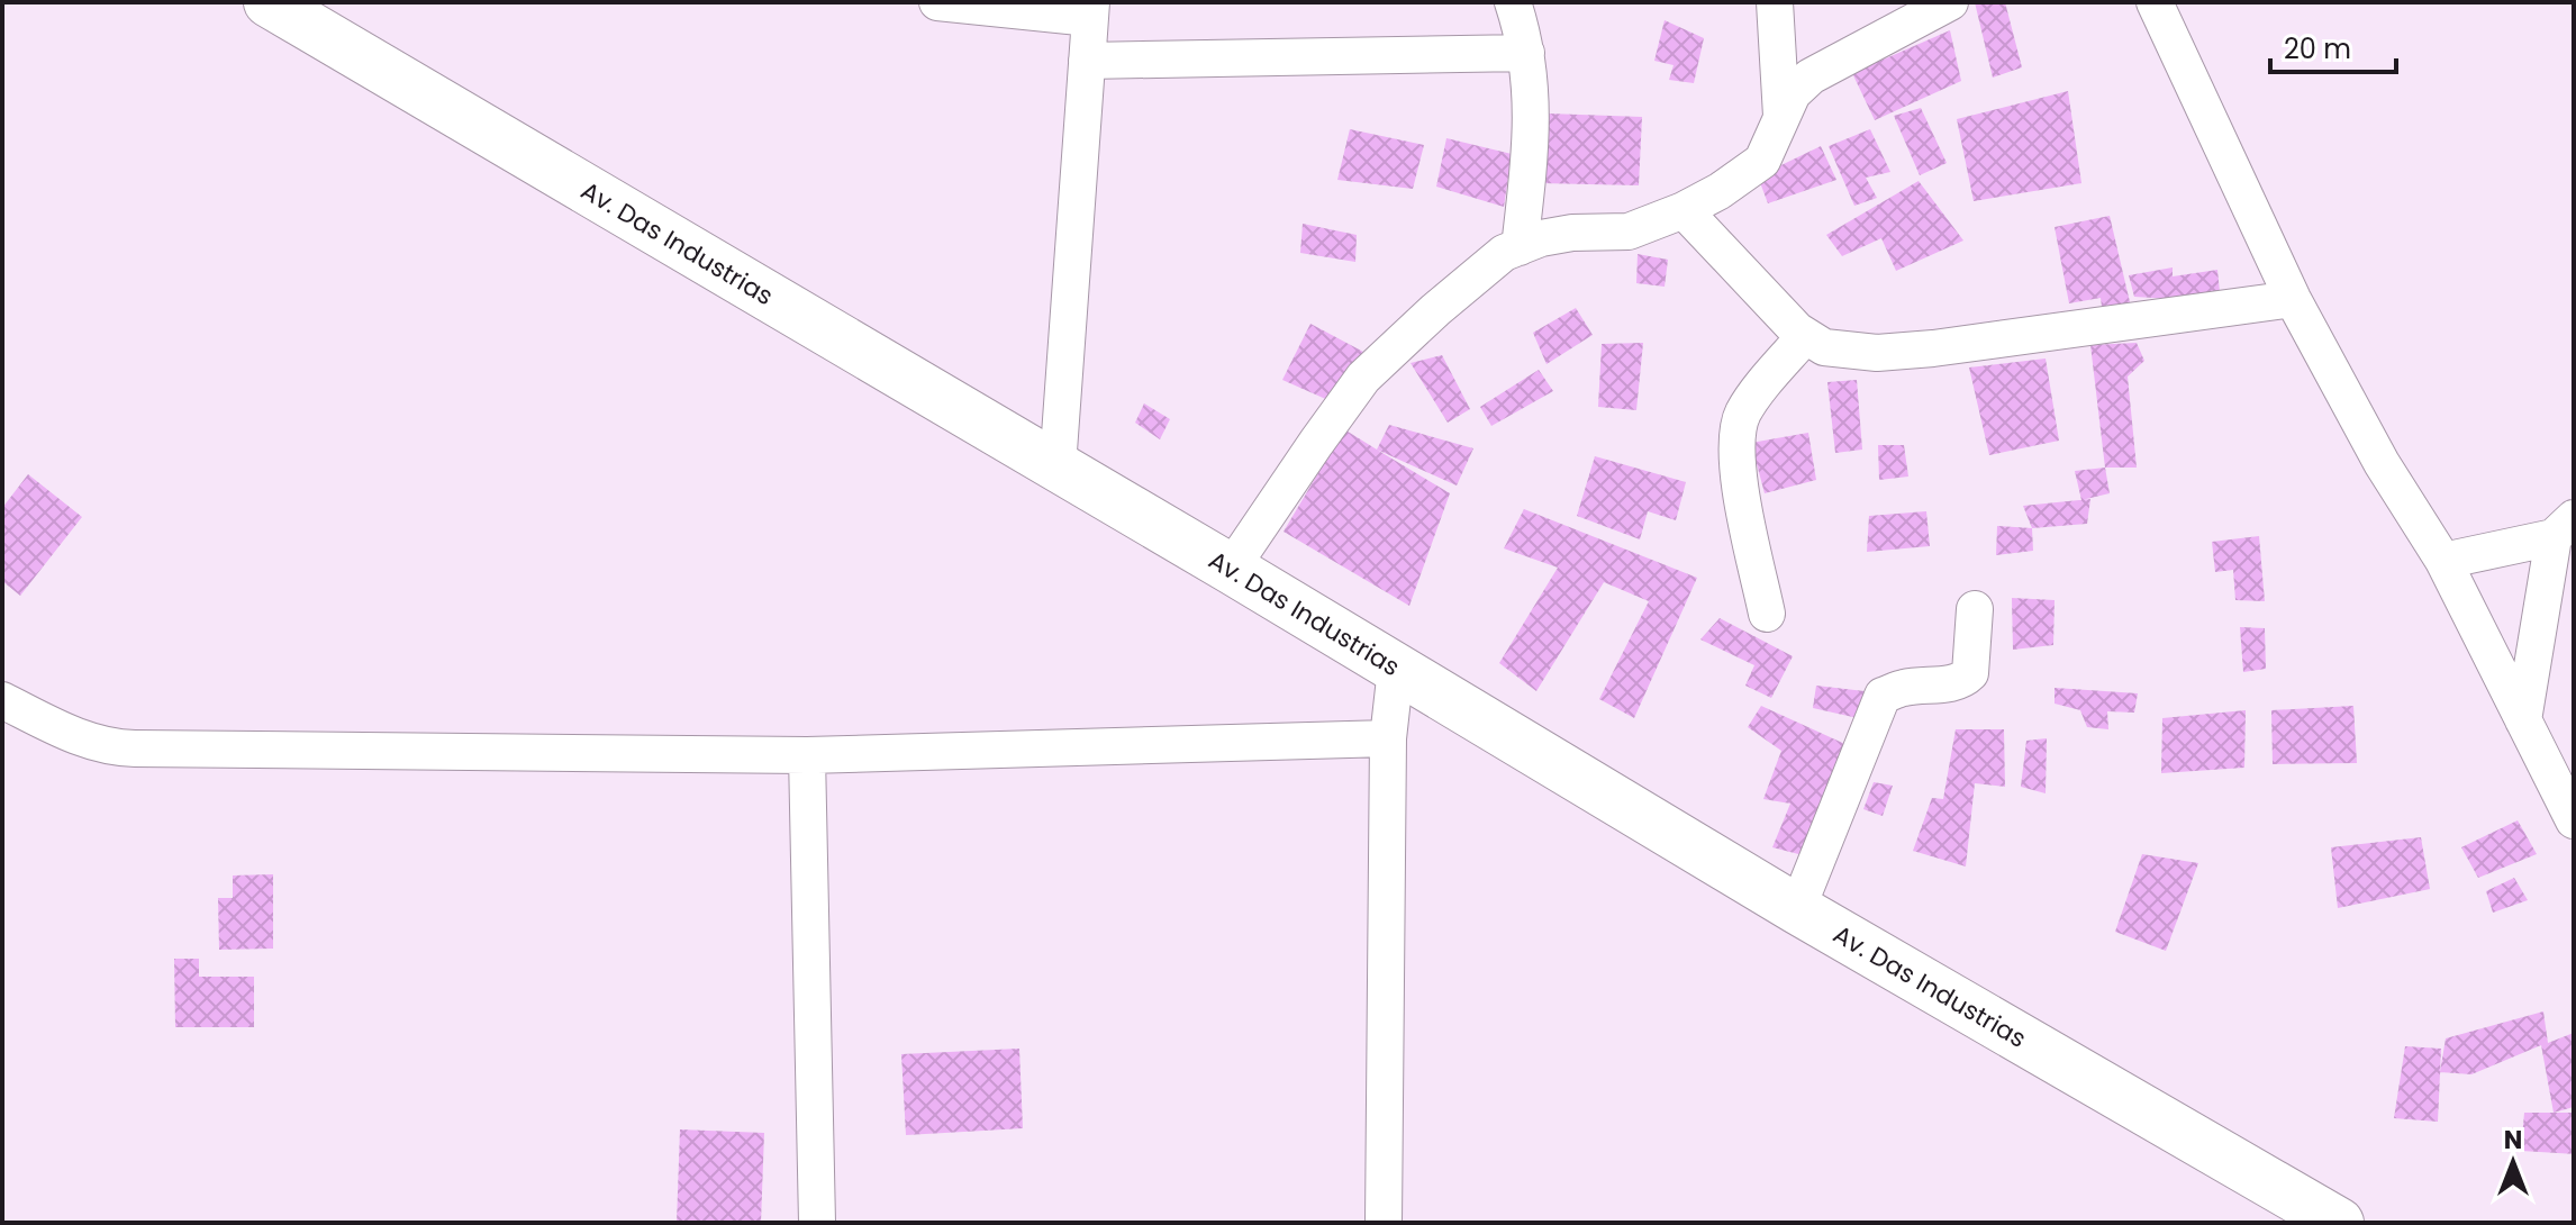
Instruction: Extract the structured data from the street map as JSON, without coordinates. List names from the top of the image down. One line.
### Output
{"streets":{"main road":["Av. Das Industrias"]},"scale_bar":"20 m","north":"top"}
